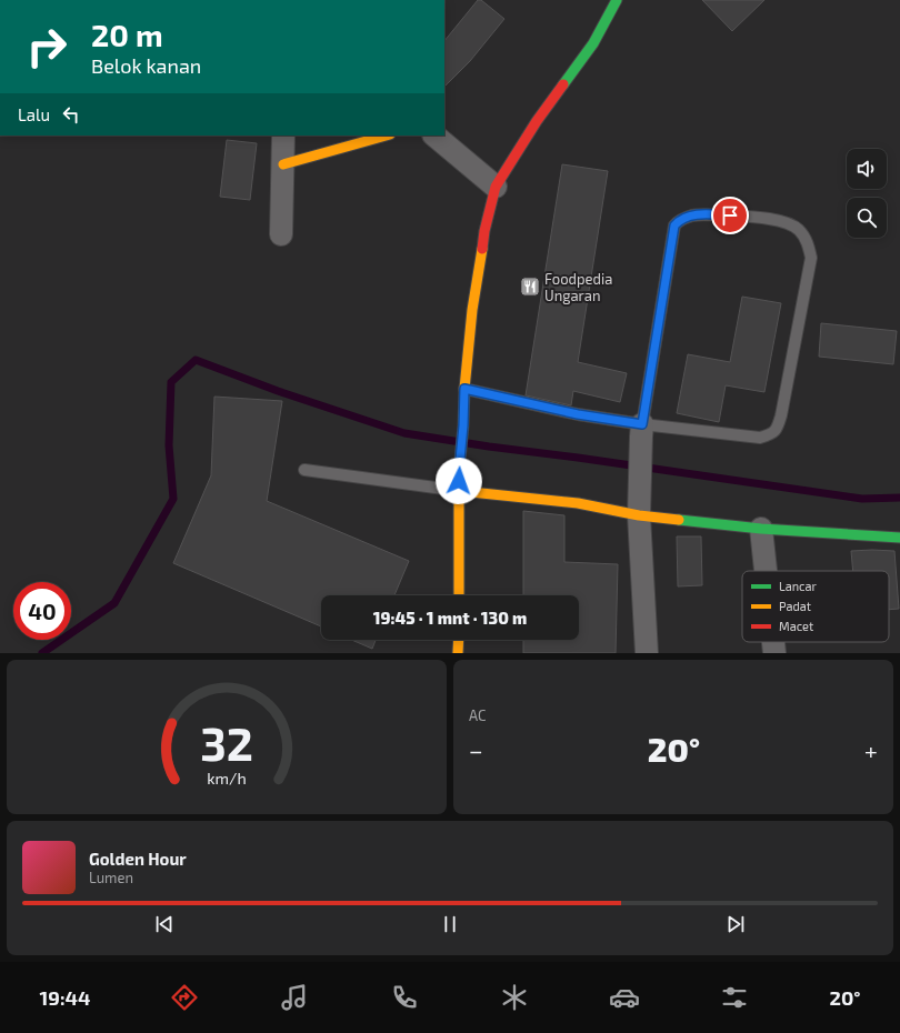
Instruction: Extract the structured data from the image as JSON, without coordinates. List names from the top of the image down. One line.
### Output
{"places":{"restaurant":["Foodpedia Ungaran"]},"legend":["Lancar","Padat","Macet"],"page":{"turn":["20 m","Belok kanan"],"then":"Lalu","limit":"40","trip":"19:45 · 1 mnt · 130 m","tile":"AC","heat":["−","20°","+"],"song":["Golden Hour","Lumen"],"tabs":["19:44","20°"],"gauge":["32","km/h"]}}
